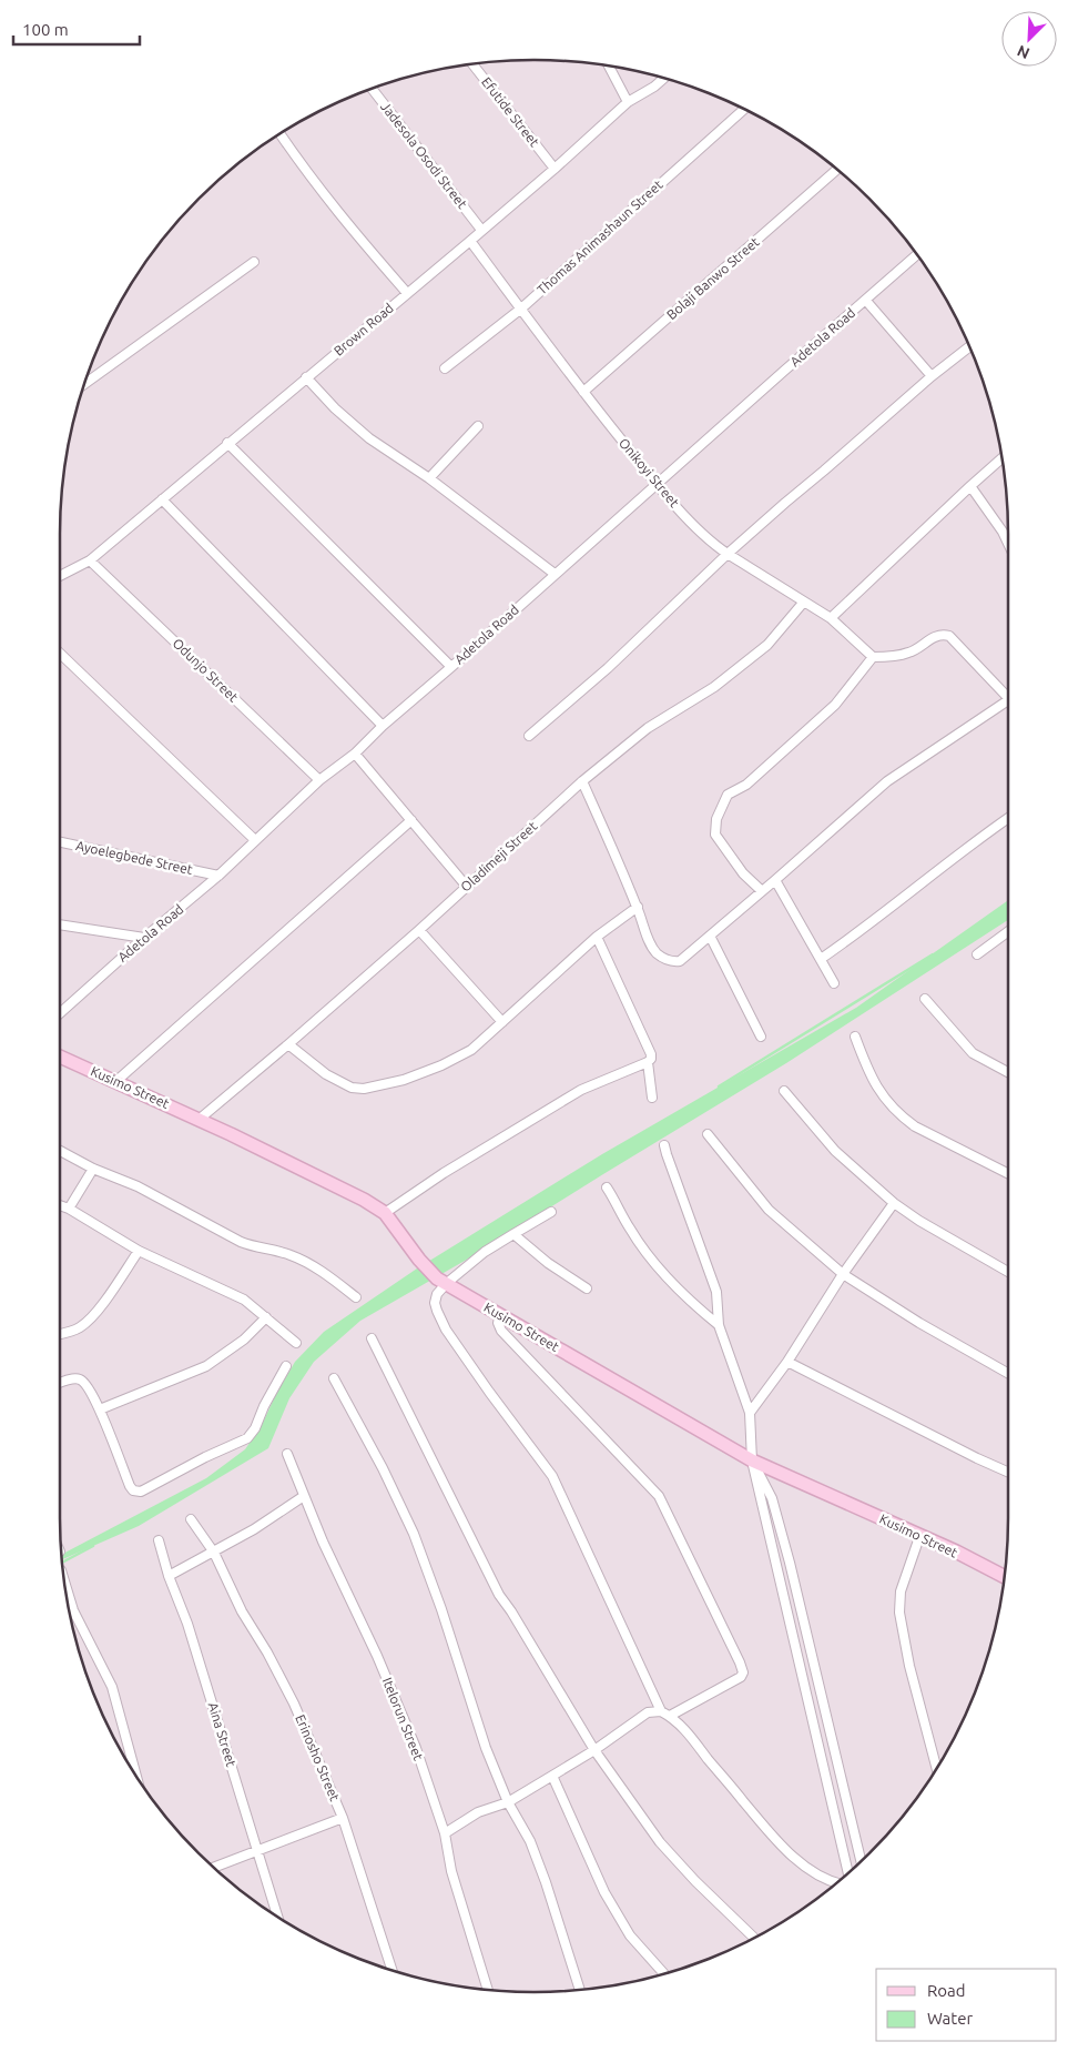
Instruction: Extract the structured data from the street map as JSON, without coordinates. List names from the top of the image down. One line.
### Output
{"streets":{"street":["Efutide Street","Jadesola Osodi Street","Thomas Animashaun Street","Bolaji Banwo Street","Brown Road","Adetola Road","Onikoyi Street","Odunjo Street","Oladimeji Street","Ayoelegbede Street","Kusimo Street","Itelorun Street","Aina Street","Erinosho Street"]},"crossings":[["Efutide Street","Brown Road"],["Jadesola Osodi Street","Brown Road"],["Thomas Animashaun Street","Onikoyi Street"],["Bolaji Banwo Street","Onikoyi Street"],["Brown Road","Onikoyi Street"],["Brown Road","Odunjo Street"],["Adetola Road","Onikoyi Street"],["Adetola Road","Odunjo Street"],["Adetola Road","Ayoelegbede Street"],["Onikoyi Street","Oladimeji Street"],["Oladimeji Street","Kusimo Street"]],"legend":["Road","Water"],"scale_bar":"100 m","north":"bottom left"}
